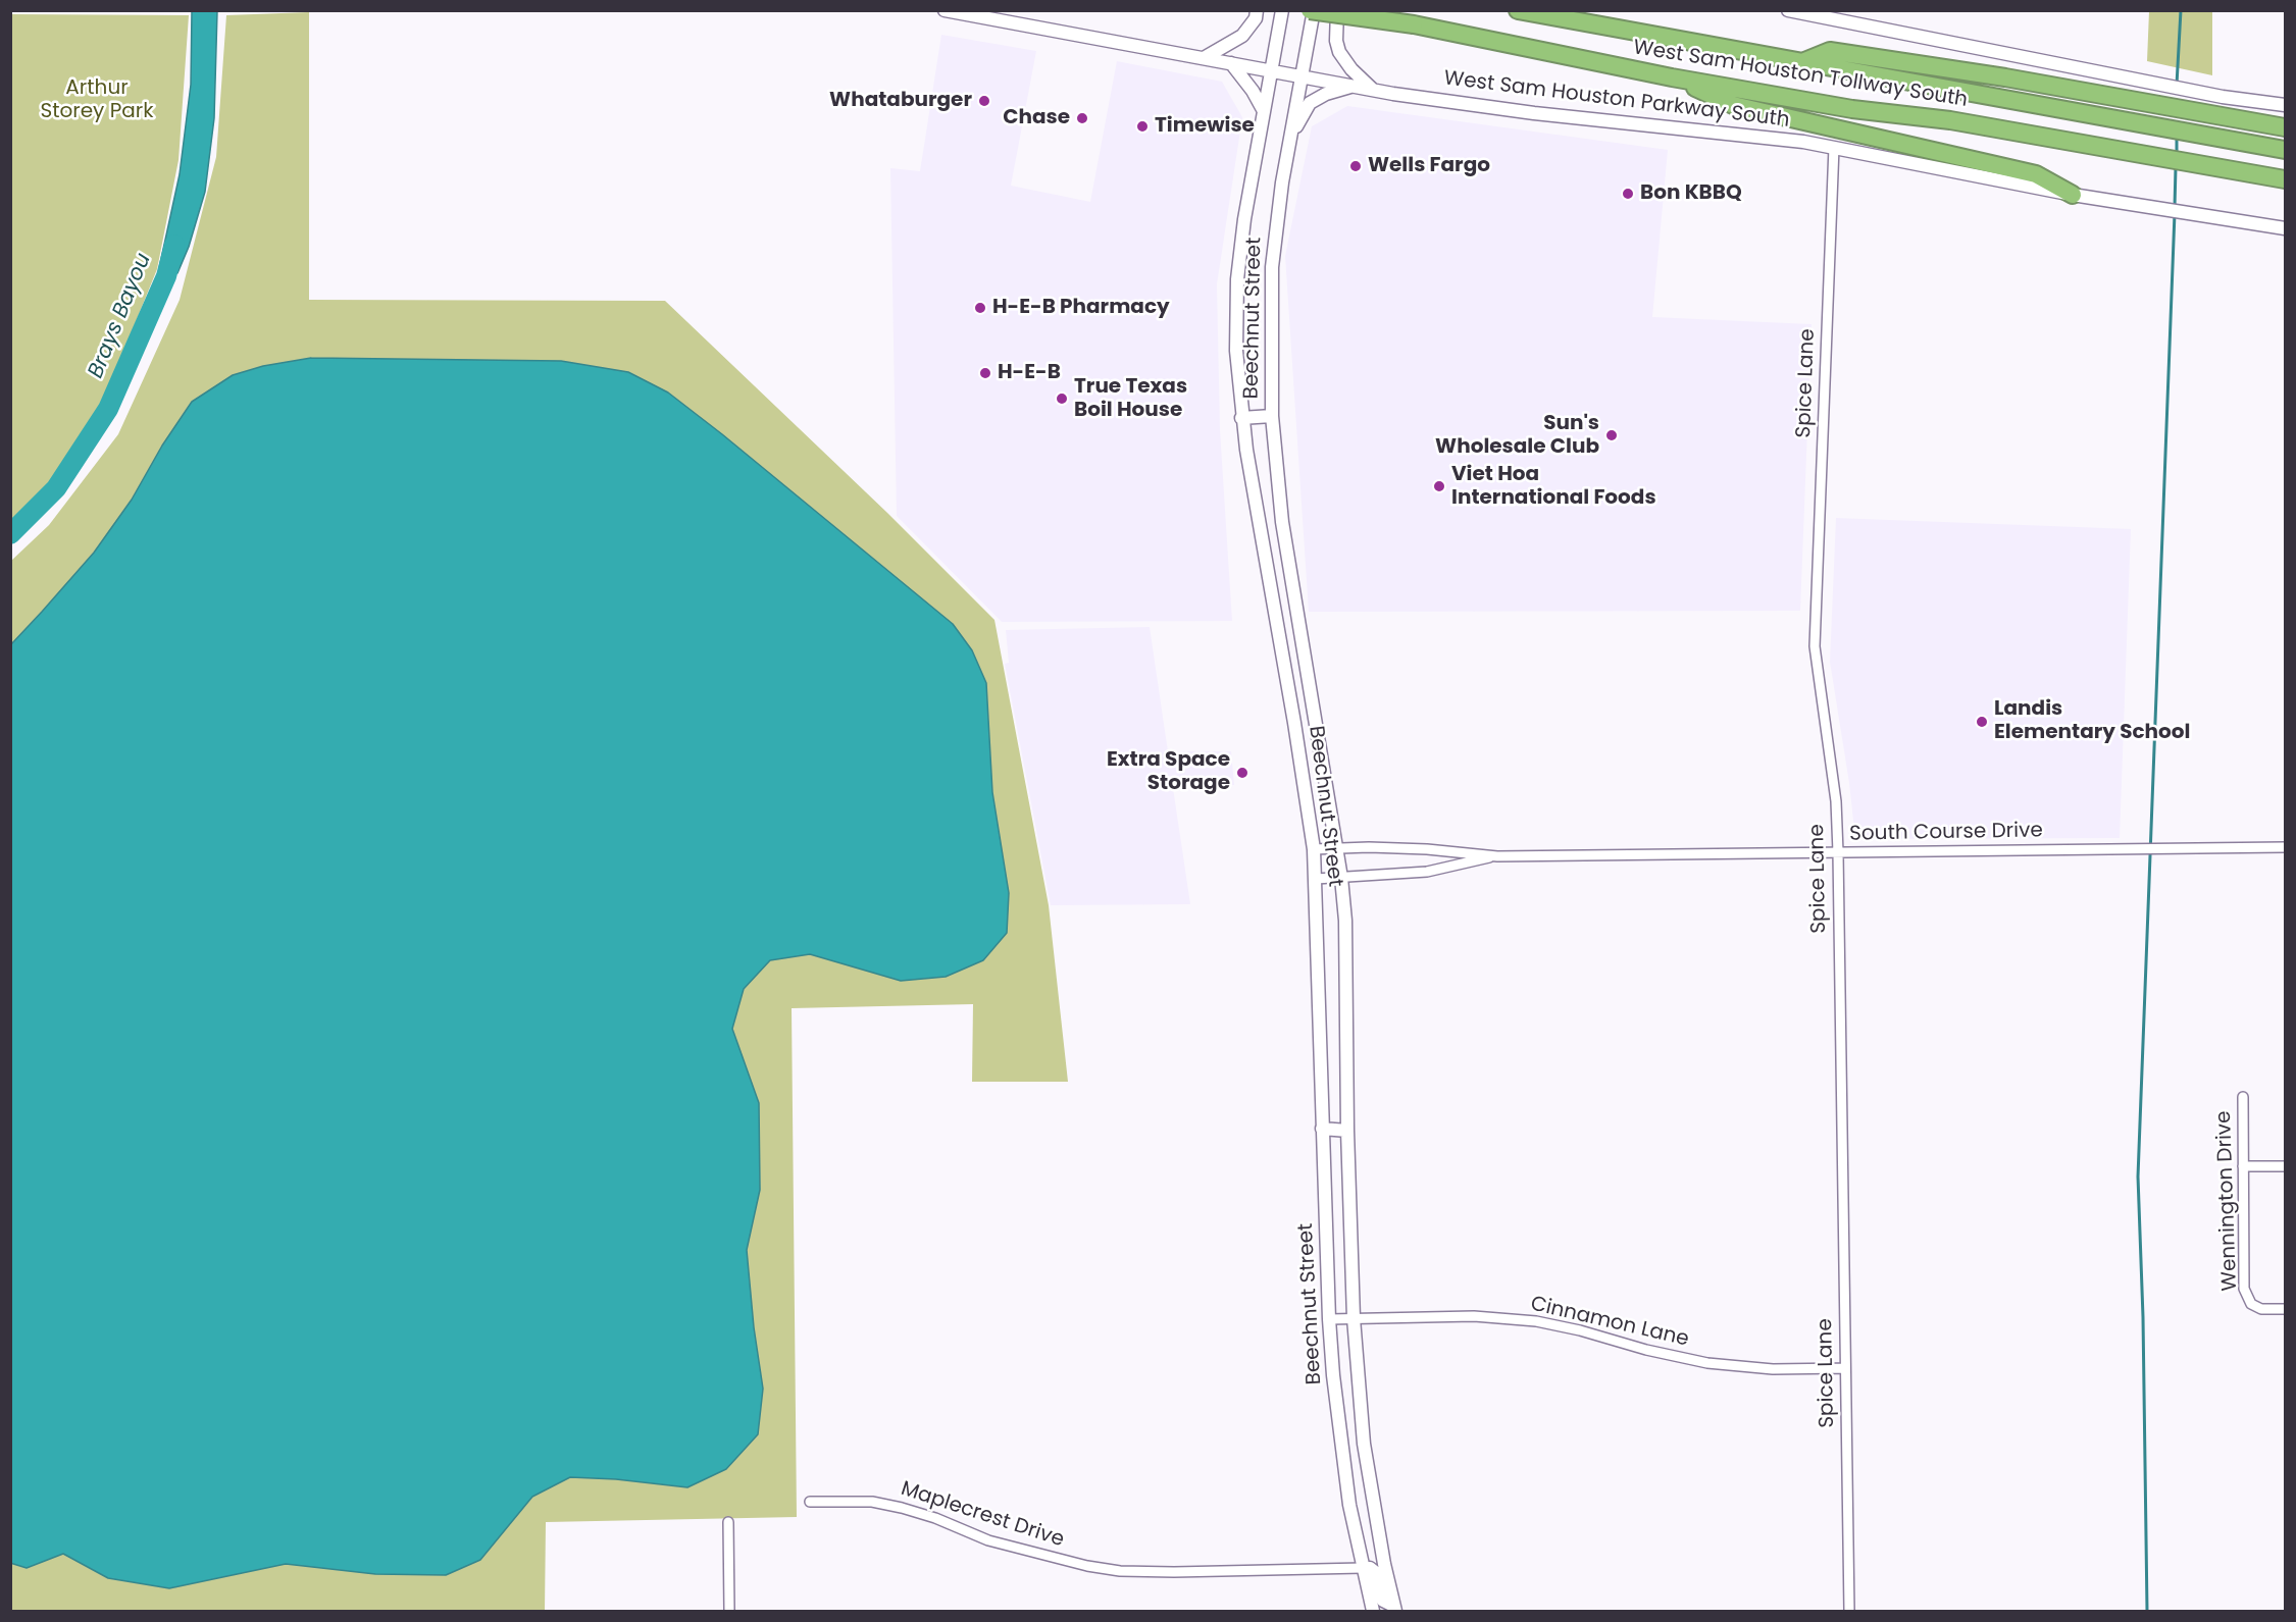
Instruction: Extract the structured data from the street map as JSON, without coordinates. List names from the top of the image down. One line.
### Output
{"streets":{"highway":["West Sam Houston Tollway South"],"main road":["West Sam Houston Parkway South","Beechnut Street"],"street":["Spice Lane","South Course Drive","Wennington Drive","Cinnamon Lane","Maplecrest Drive"]},"crossings":[["West Sam Houston Tollway South","Beechnut Street"],["West Sam Houston Parkway South","Beechnut Street"],["West Sam Houston Parkway South","Spice Lane"],["Beechnut Street","South Course Drive"],["Beechnut Street","Cinnamon Lane"],["Beechnut Street","Maplecrest Drive"],["Spice Lane","South Course Drive"],["Spice Lane","Cinnamon Lane"]],"water":["Brays Bayou"],"parks":["Arthur Storey Park"],"places":["Whataburger","Chase","Timewise","Wells Fargo","Bon KBBQ","H-E-B Pharmacy","H-E-B","True Texas Boil House","Sun's Wholesale Club","Viet Hoa International Foods","Landis Elementary School","Extra Space Storage"]}
